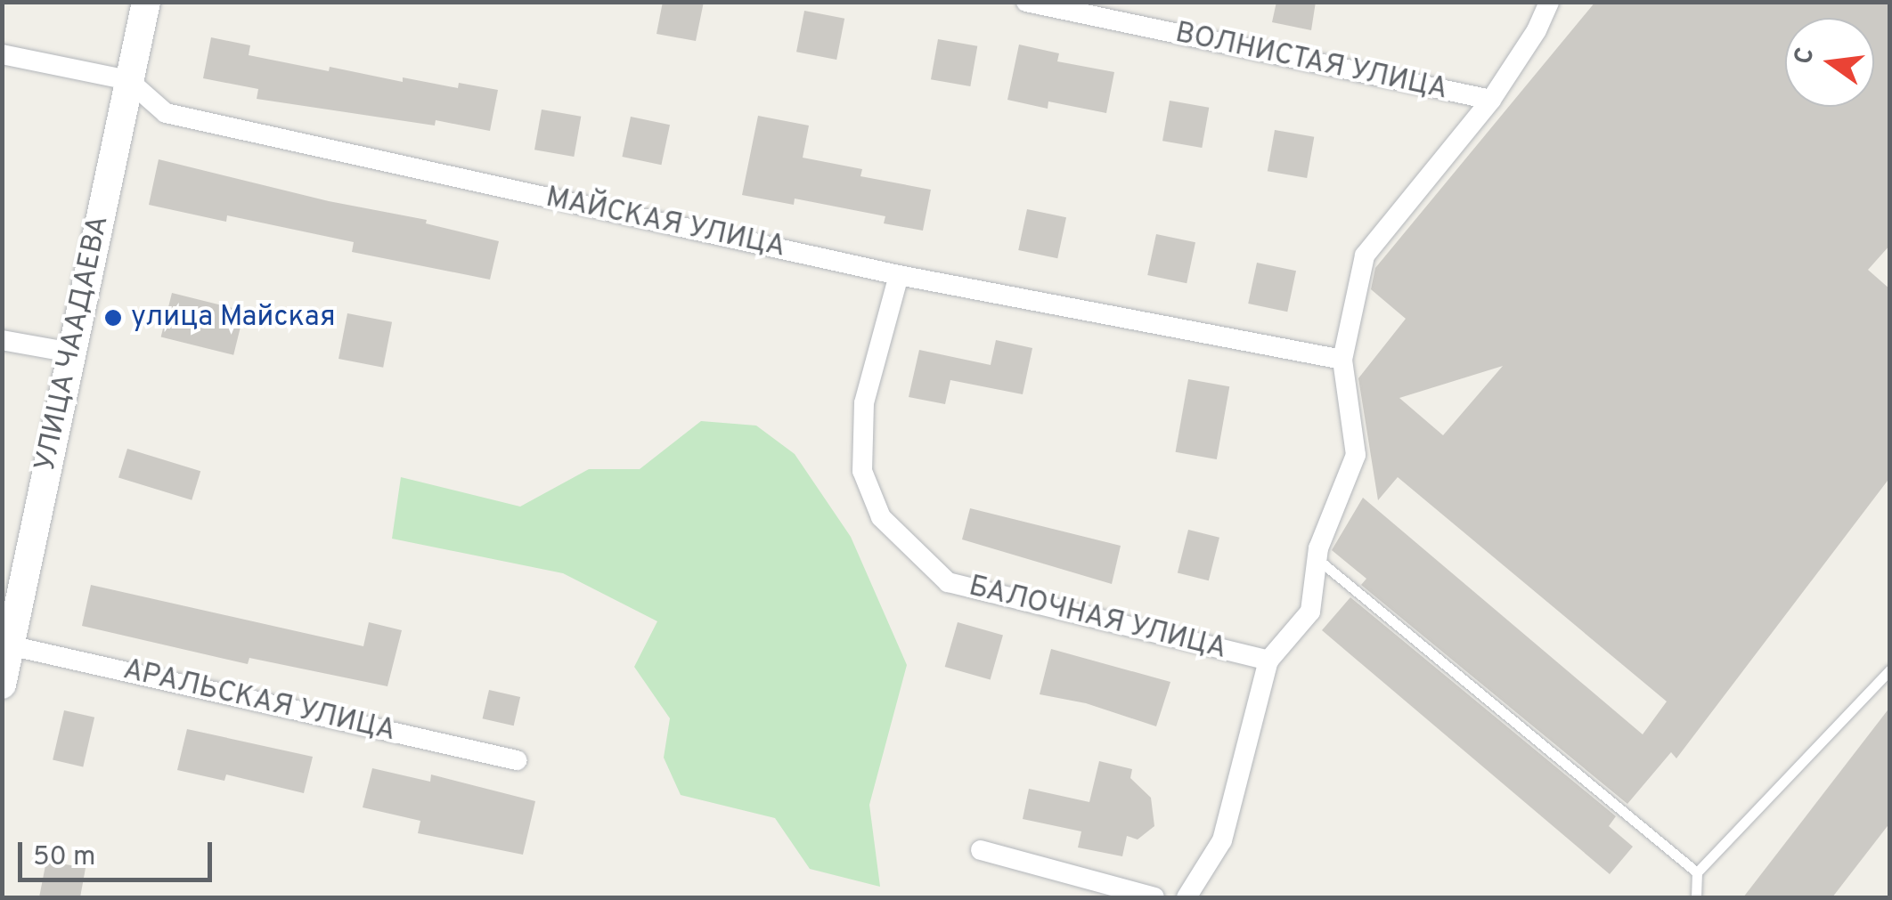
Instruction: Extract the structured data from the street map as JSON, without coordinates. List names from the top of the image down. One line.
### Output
{"streets":{"street":["ВОЛНИСТАЯ УЛИЦА","МАЙСКАЯ УЛИЦА","УЛИЦА ЧААДАЕВА","БАЛОЧНАЯ УЛИЦА","АРАЛЬСКАЯ УЛИЦА"]},"crossings":[["МАЙСКАЯ УЛИЦА","УЛИЦА ЧААДАЕВА"],["МАЙСКАЯ УЛИЦА","БАЛОЧНАЯ УЛИЦА"],["УЛИЦА ЧААДАЕВА","АРАЛЬСКАЯ УЛИЦА"]],"places":["улица Майская"],"scale_bar":"50 m","north":"left"}
